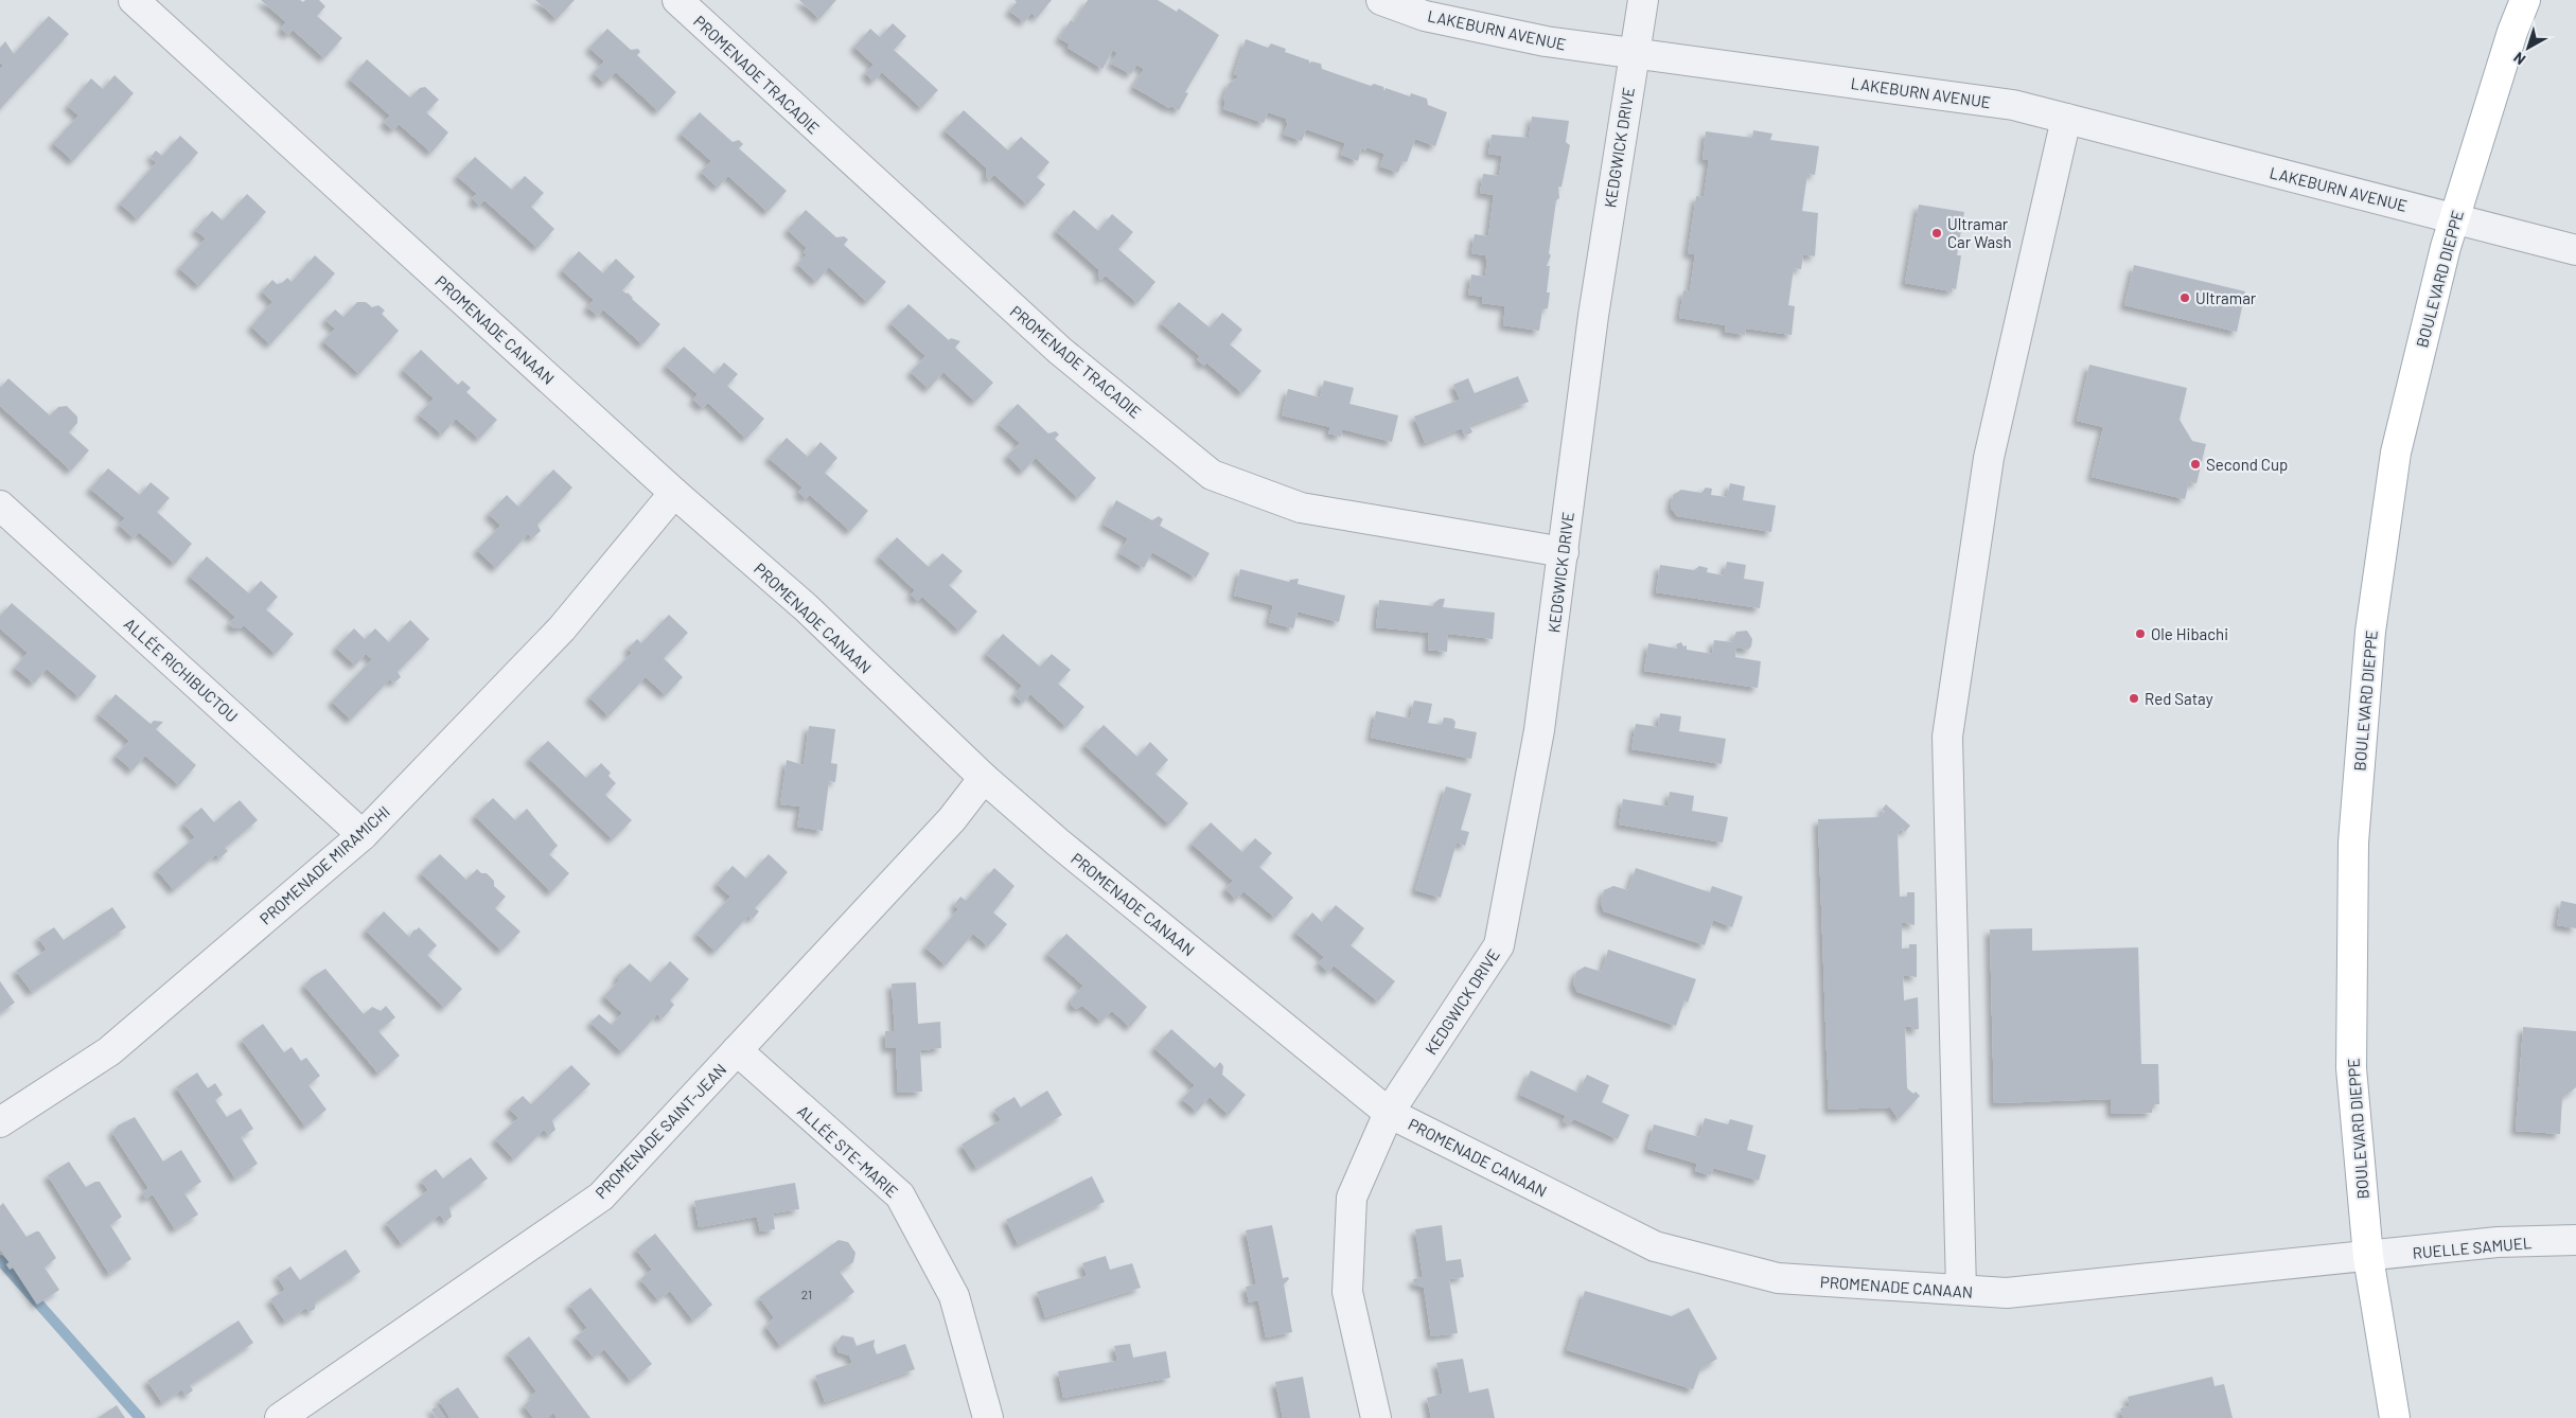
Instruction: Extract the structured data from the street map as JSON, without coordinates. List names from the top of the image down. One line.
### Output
{"streets":{"main road":["BOULEVARD DIEPPE"],"street":["LAKEBURN AVENUE","PROMENADE TRACADIE","KEDGWICK DRIVE","PROMENADE CANAAN","ALLÉE RICHIBUCTOU","PROMENADE MIRAMICHI","PROMENADE SAINT-JEAN","ALLÉE STE-MARIE","RUELLE SAMUEL"]},"crossings":[["LAKEBURN AVENUE","KEDGWICK DRIVE"],["LAKEBURN AVENUE","BOULEVARD DIEPPE"],["PROMENADE TRACADIE","KEDGWICK DRIVE"],["KEDGWICK DRIVE","PROMENADE CANAAN"],["BOULEVARD DIEPPE","PROMENADE CANAAN"],["BOULEVARD DIEPPE","RUELLE SAMUEL"],["PROMENADE CANAAN","PROMENADE MIRAMICHI"],["PROMENADE CANAAN","PROMENADE SAINT-JEAN"],["PROMENADE CANAAN","RUELLE SAMUEL"],["ALLÉE RICHIBUCTOU","PROMENADE MIRAMICHI"],["PROMENADE SAINT-JEAN","ALLÉE STE-MARIE"]],"places":["Ultramar Car Wash","Ultramar","Second Cup","Ole Hibachi","Red Satay"],"house_numbers":["21"],"north":"bottom left"}
